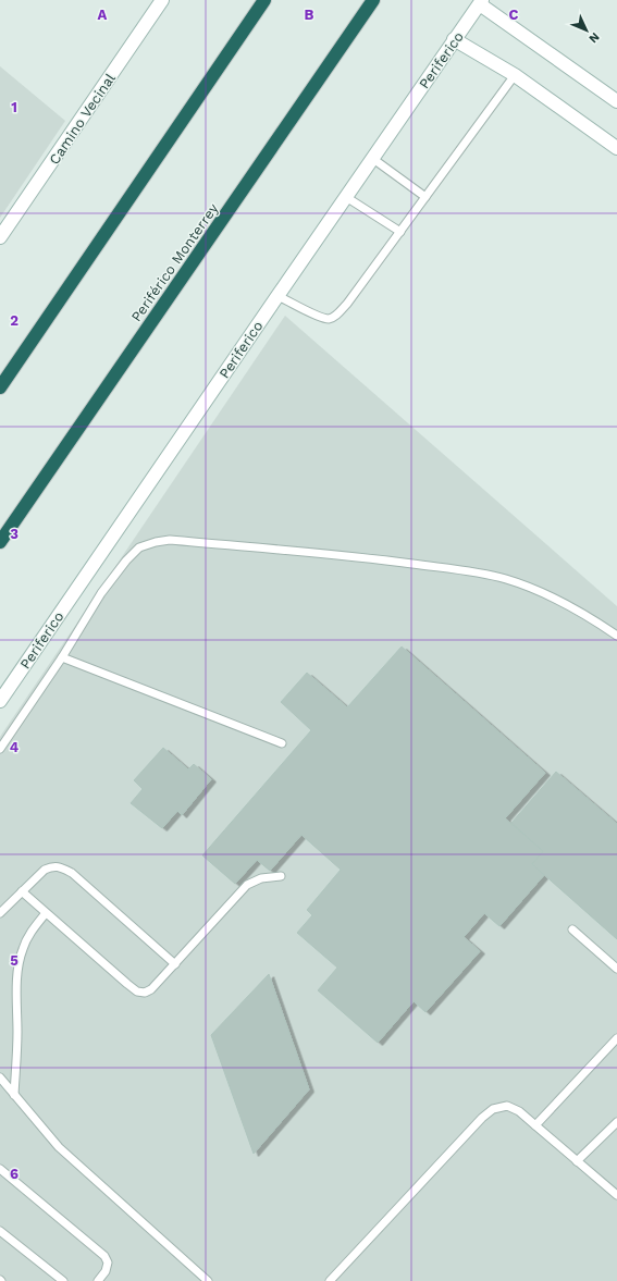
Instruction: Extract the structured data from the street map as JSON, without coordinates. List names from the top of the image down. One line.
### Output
{"streets":{"highway":["Periférico Monterrey"],"street":["Periferico","Camino Vecinal"]},"north":"bottom right","grid":{"columns":["A","B","C"],"rows":["1","2","3","4","5","6"]}}
